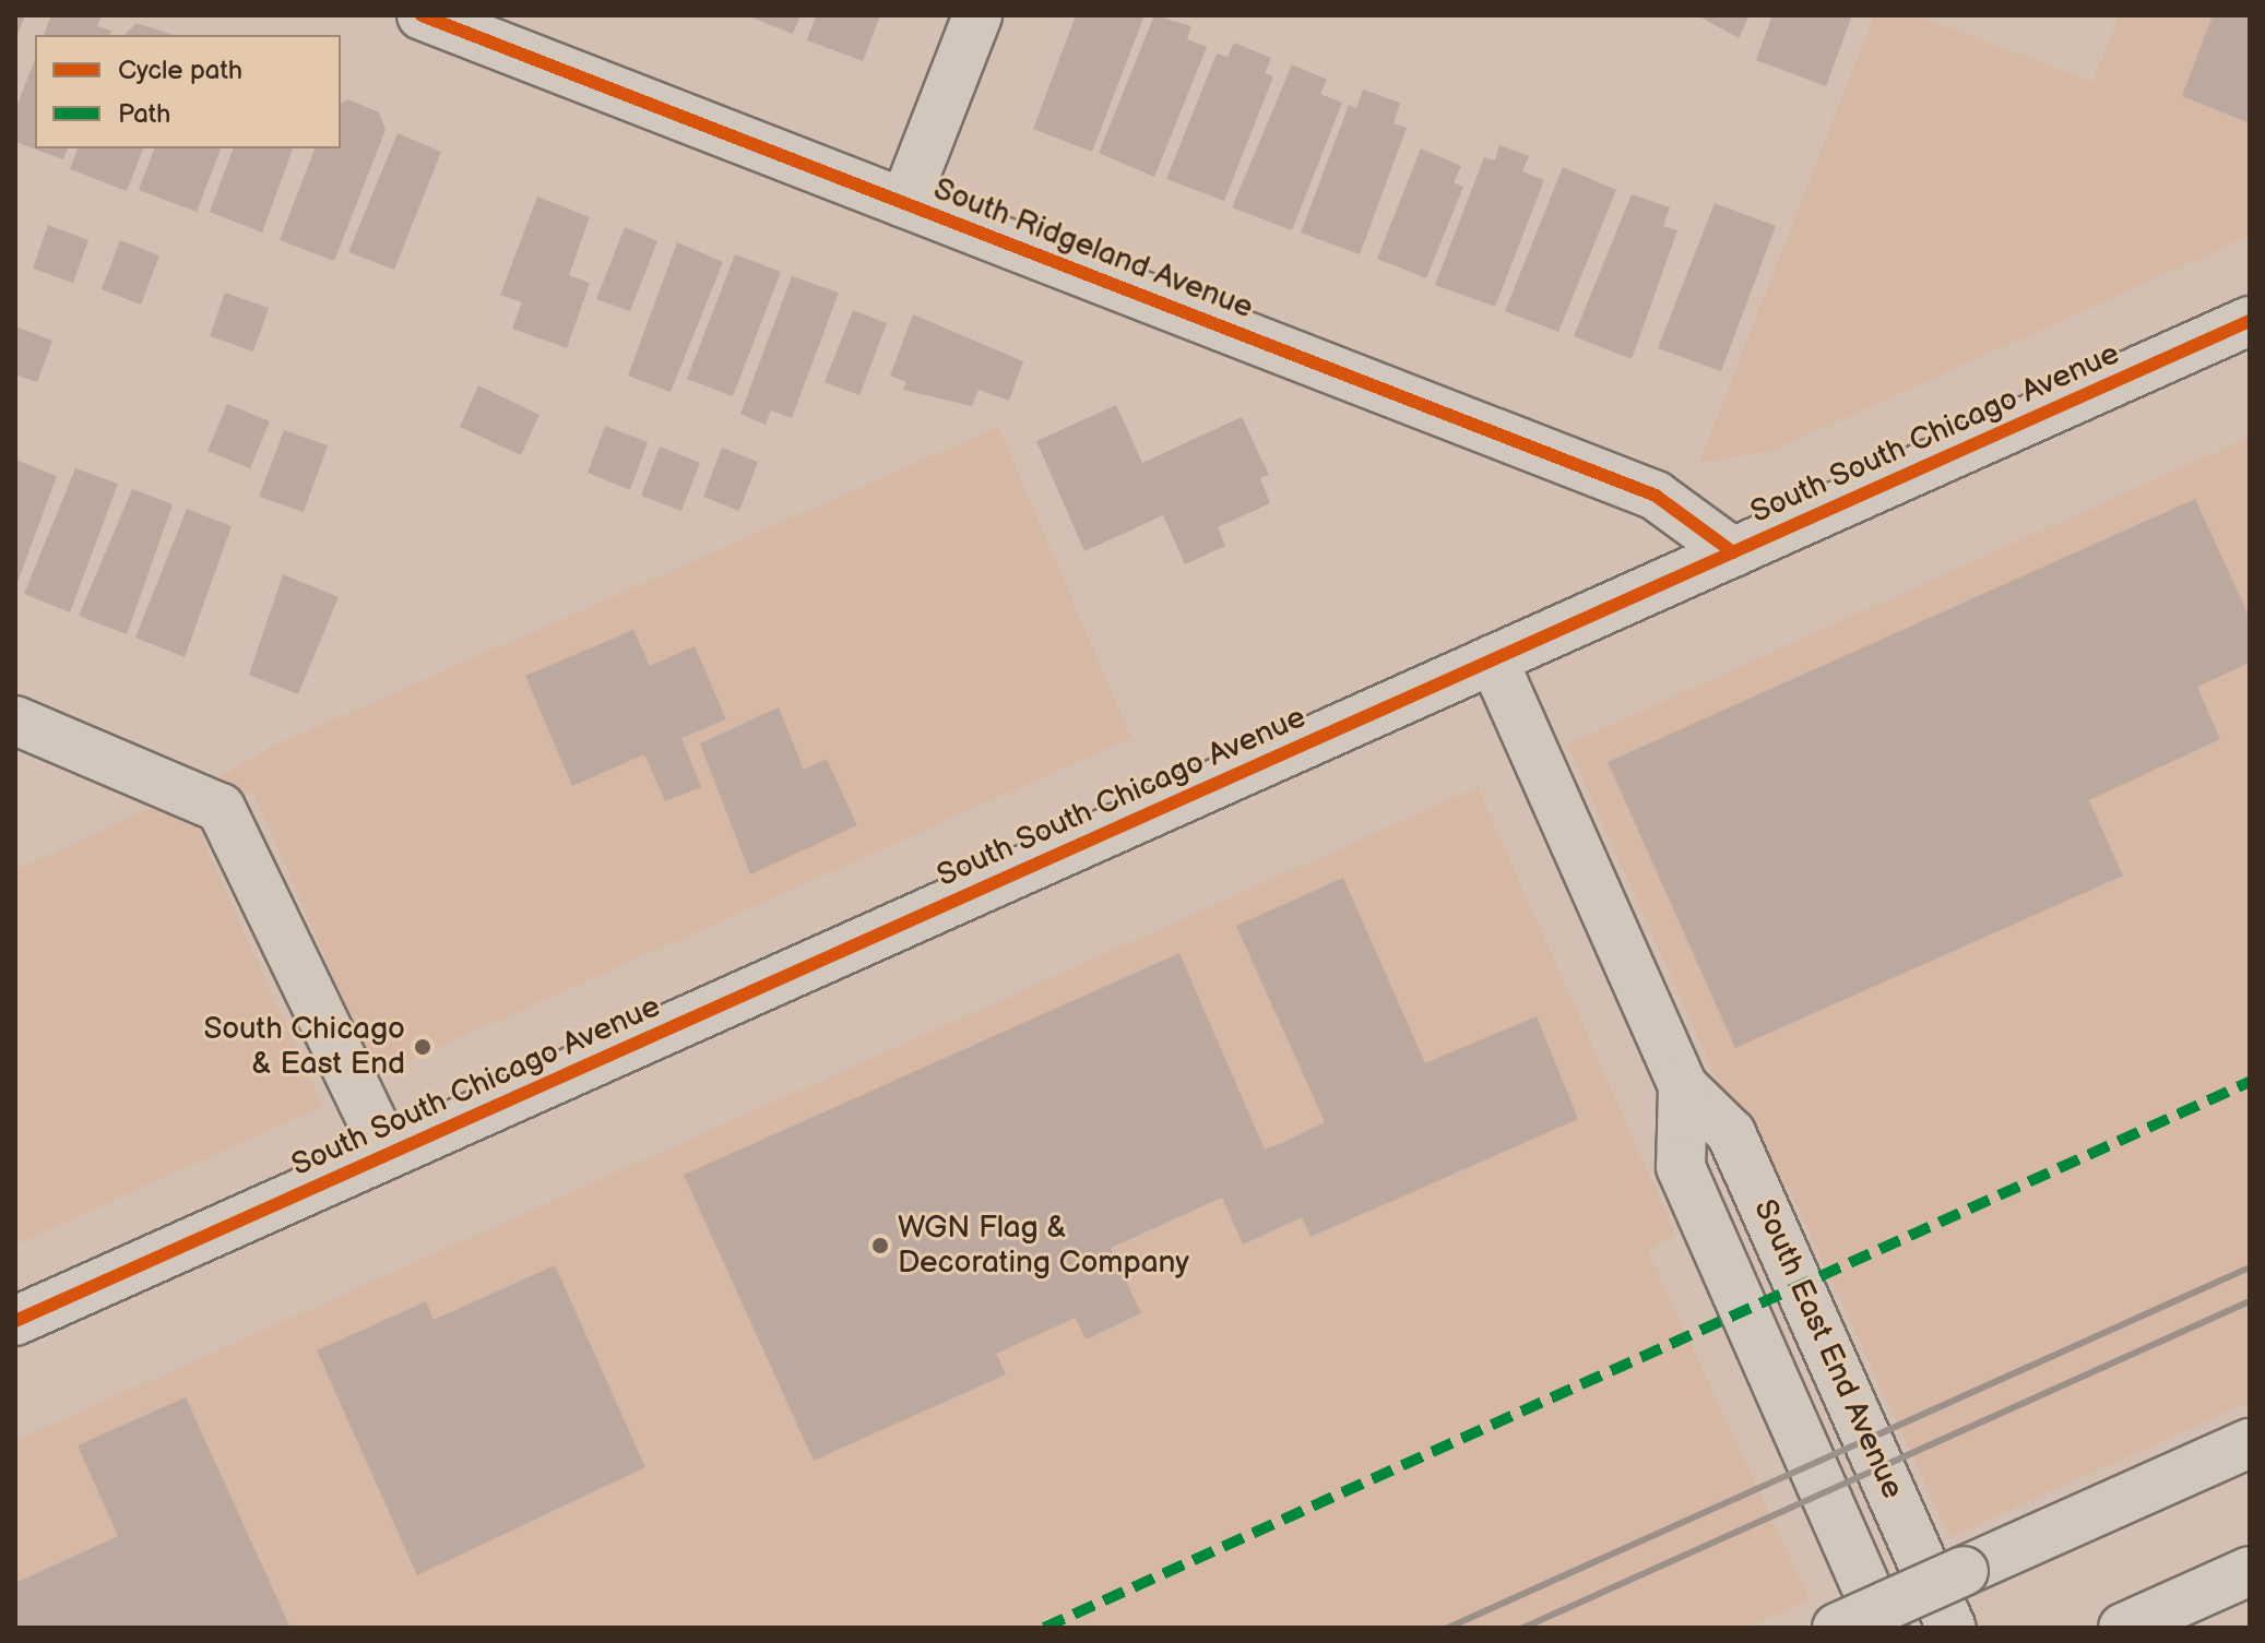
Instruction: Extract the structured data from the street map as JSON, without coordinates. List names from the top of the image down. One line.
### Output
{"streets":{"main road":["South Ridgeland Avenue","South South Chicago Avenue","South East End Avenue"]},"crossings":[["South Ridgeland Avenue","South South Chicago Avenue"],["South South Chicago Avenue","South East End Avenue"]],"places":["South Chicago & East End","WGN Flag & Decorating Company"],"legend":["Cycle path","Path"]}
